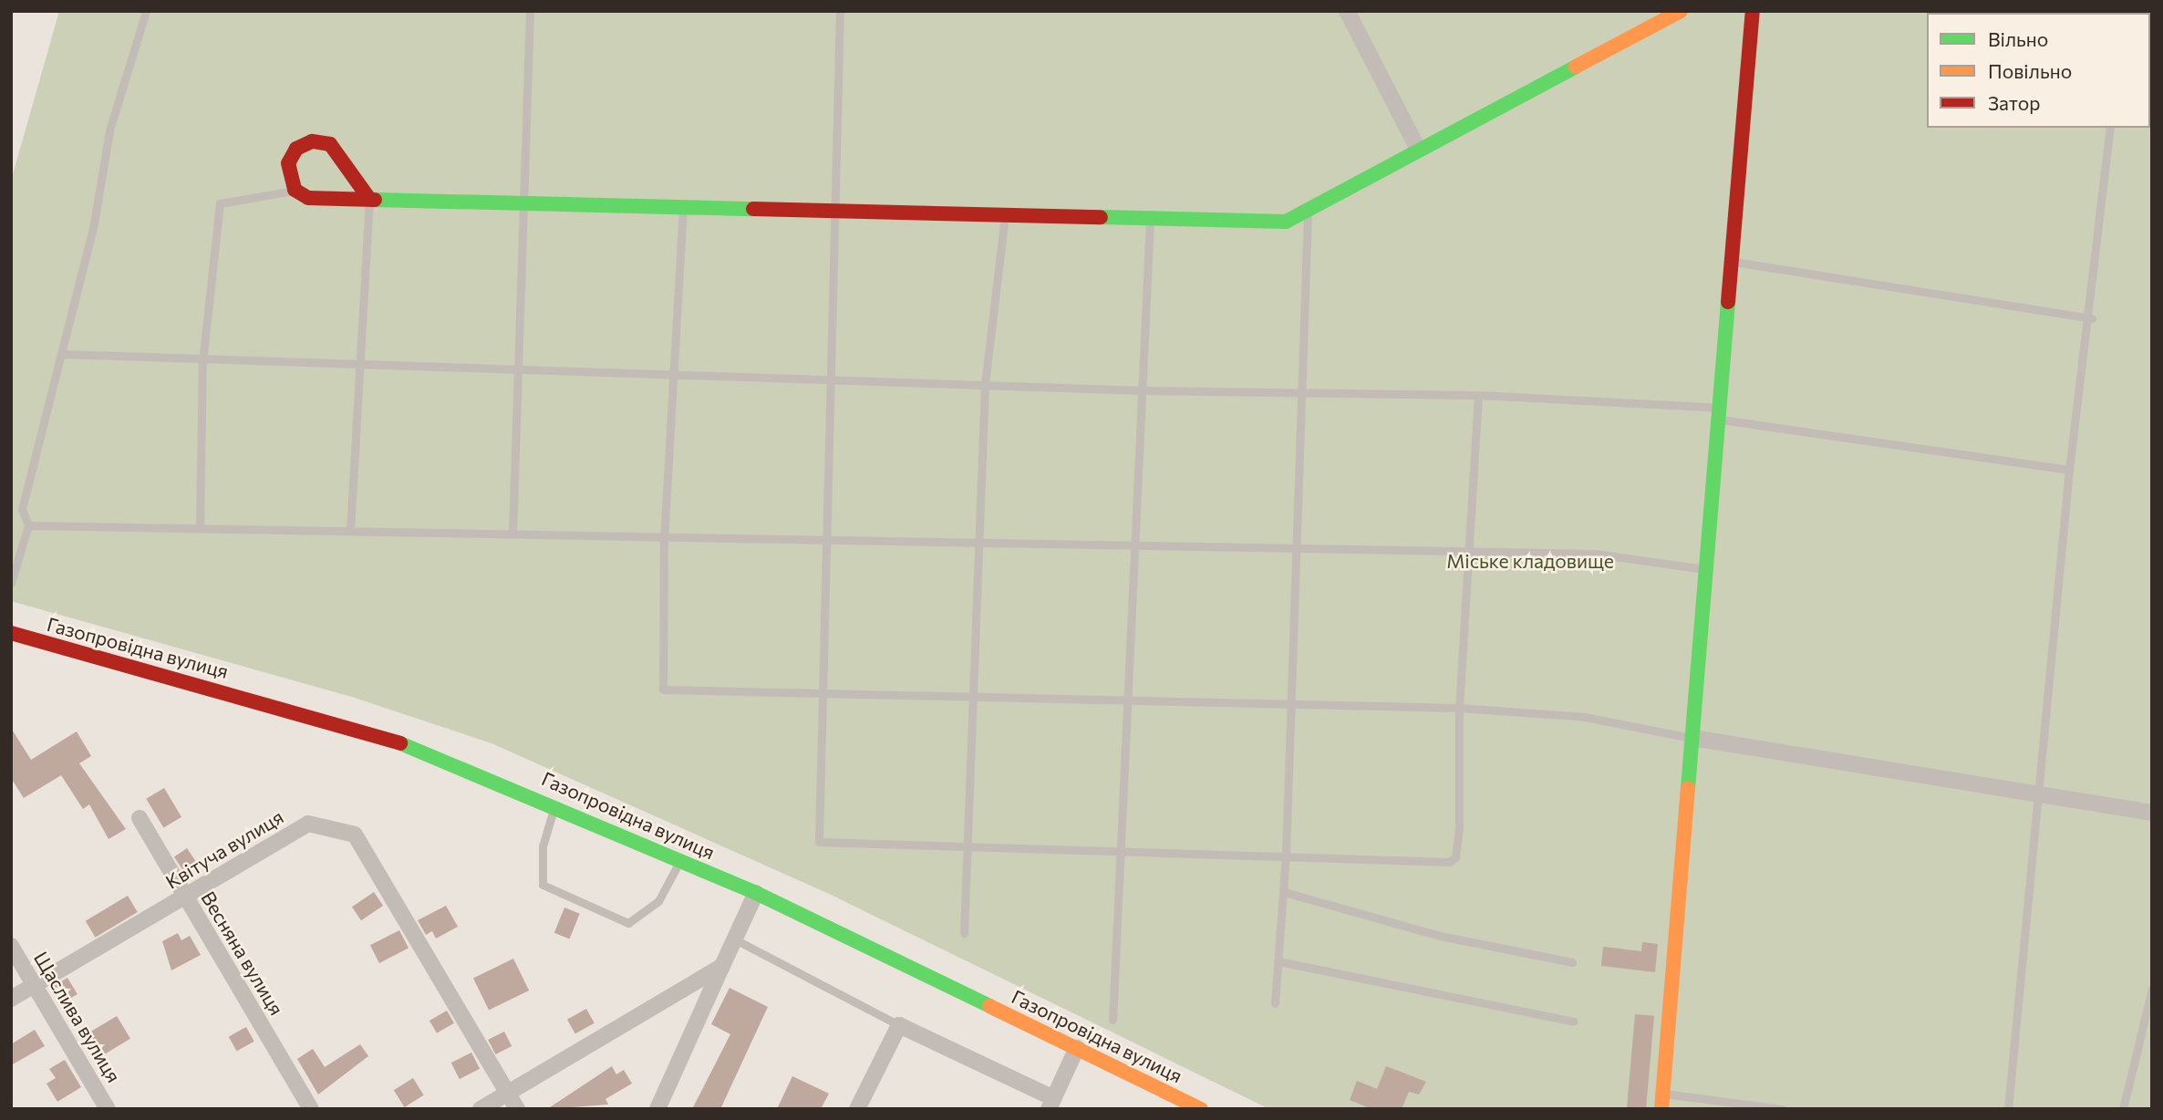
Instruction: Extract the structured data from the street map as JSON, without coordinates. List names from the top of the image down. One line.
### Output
{"streets":{"street":["Газопровідна вулиця","Квітуча вулиця","Весняна вулиця","Щаслива вулиця"]},"crossings":[["Квітуча вулиця","Весняна вулиця"],["Квітуча вулиця","Щаслива вулиця"]],"parks":["Міське кладовище"],"legend":["Вільно","Повільно","Затор"]}
